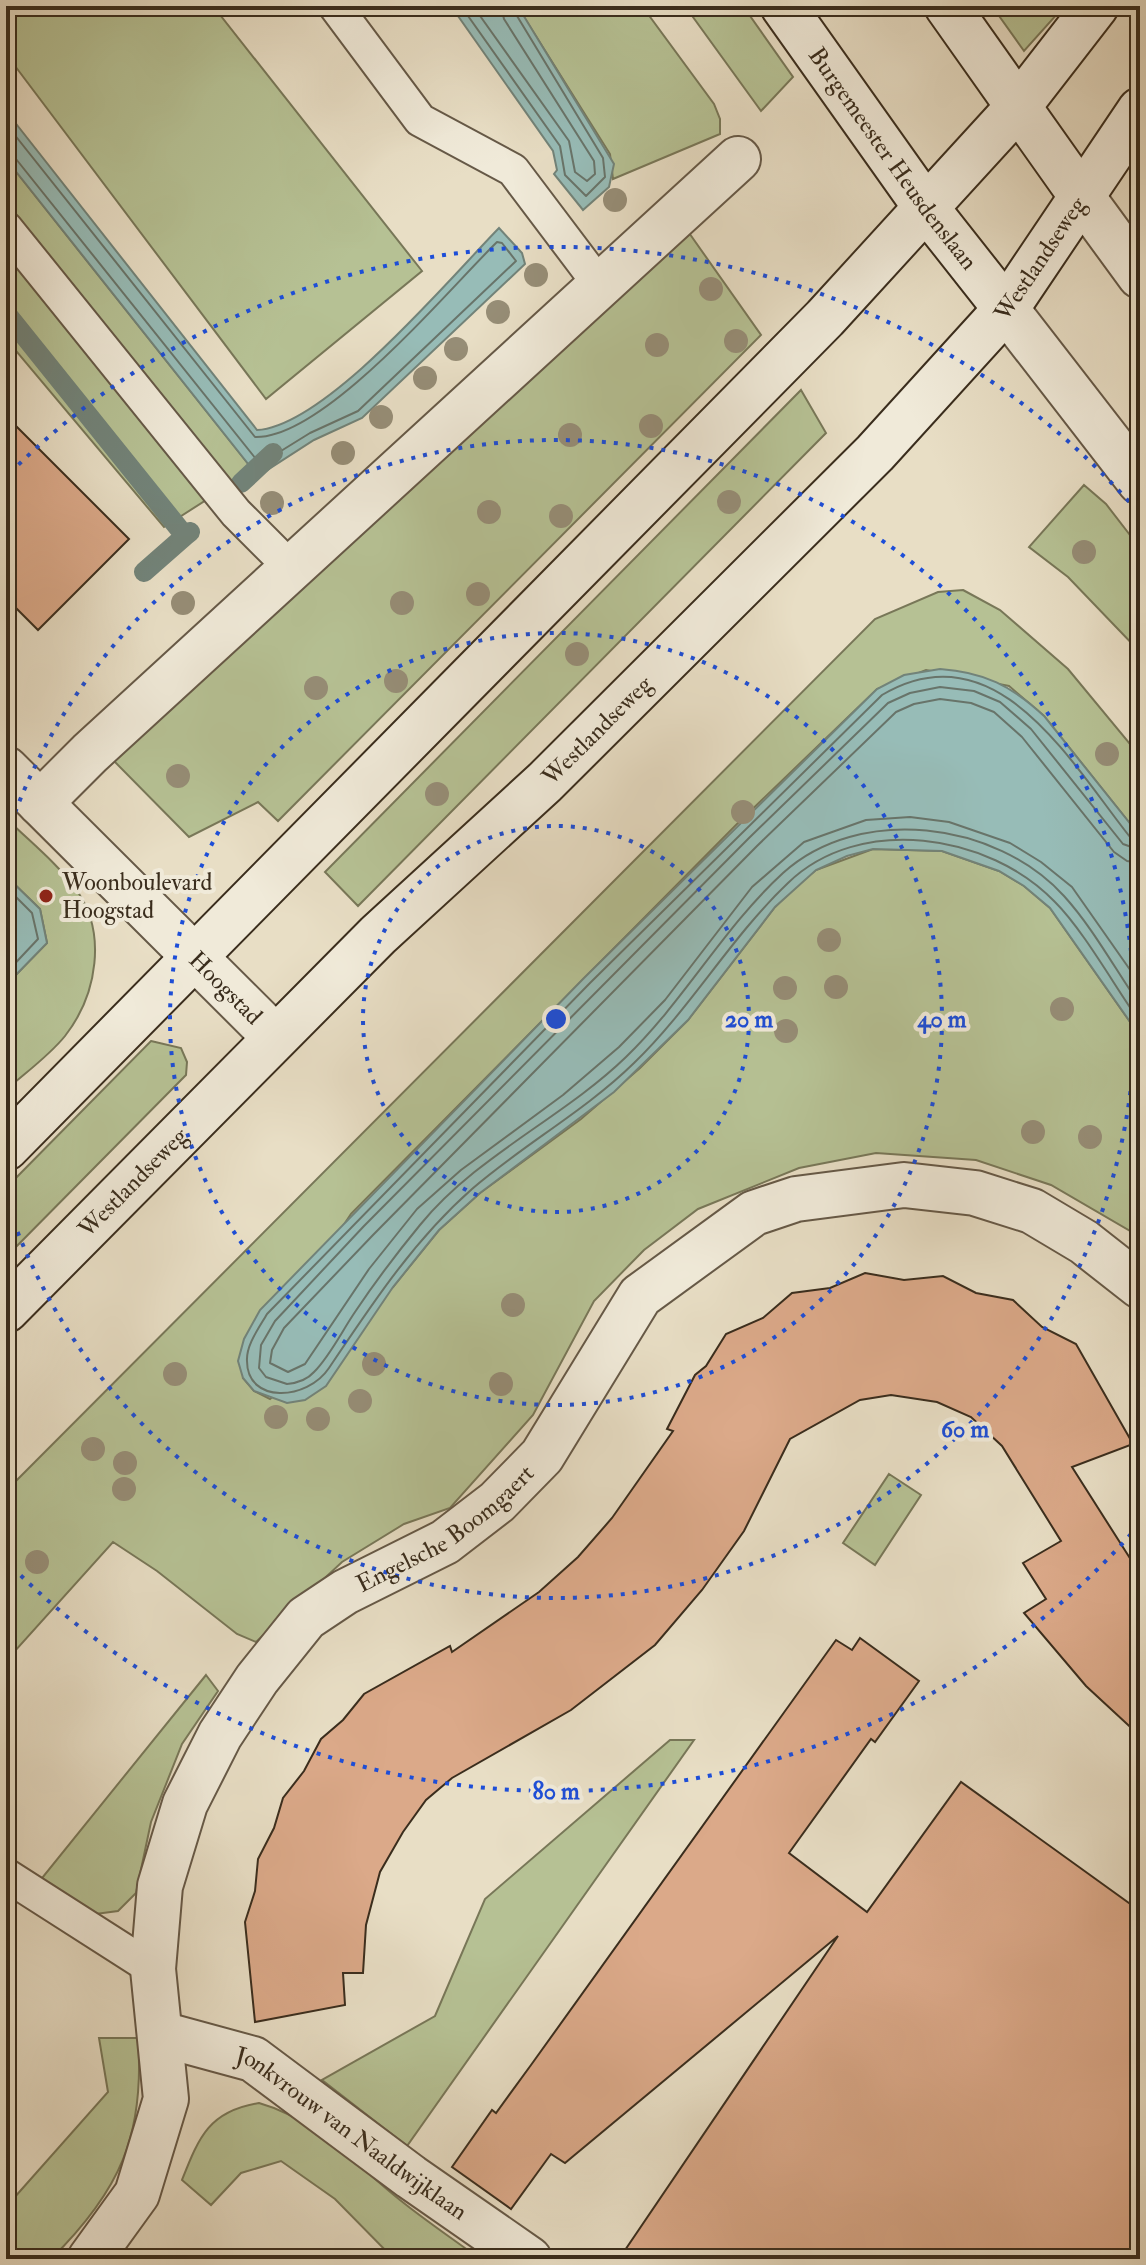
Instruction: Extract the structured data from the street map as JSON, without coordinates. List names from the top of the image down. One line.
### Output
{"streets":{"main road":["Burgemeester Heusdenslaan","Westlandseweg","Hoogstad","Engelsche Boomgaert","Jonkvrouw van Naaldwijklaan"]},"crossings":[["Burgemeester Heusdenslaan","Westlandseweg"],["Westlandseweg","Hoogstad"],["Engelsche Boomgaert","Jonkvrouw van Naaldwijklaan"]],"places":["Woonboulevard Hoogstad"],"rings":["20 m","40 m","60 m","80 m"]}
